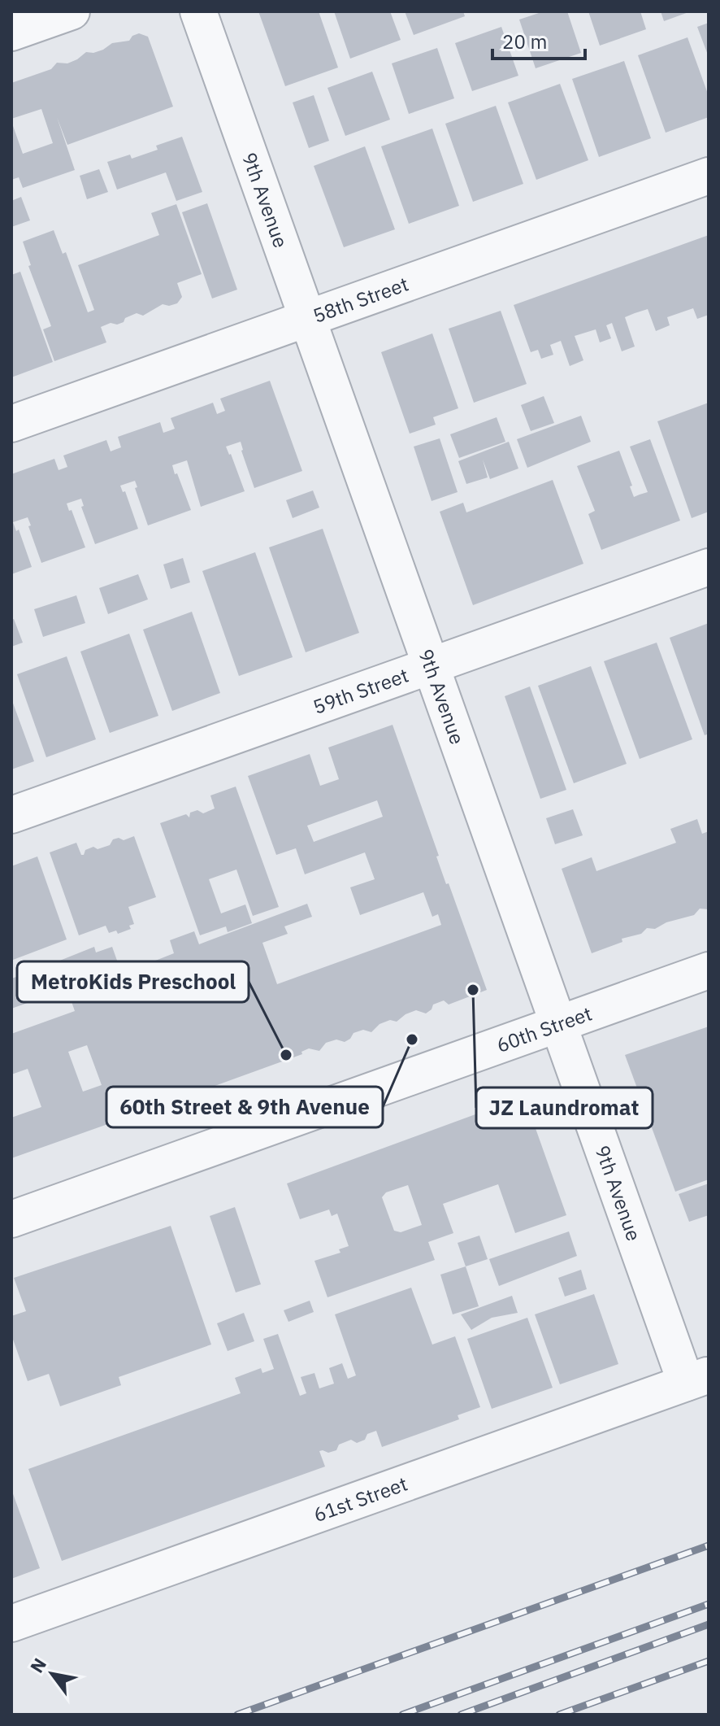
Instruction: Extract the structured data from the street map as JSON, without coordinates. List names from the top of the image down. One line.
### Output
{"streets":{"street":["9th Avenue","58th Street","59th Street","60th Street","61st Street"]},"crossings":[["9th Avenue","58th Street"],["9th Avenue","59th Street"],["9th Avenue","60th Street"],["9th Avenue","61st Street"]],"places":["JZ Laundromat","60th Street & 9th Avenue","MetroKids Preschool"],"scale_bar":"20 m","north":"top left"}
